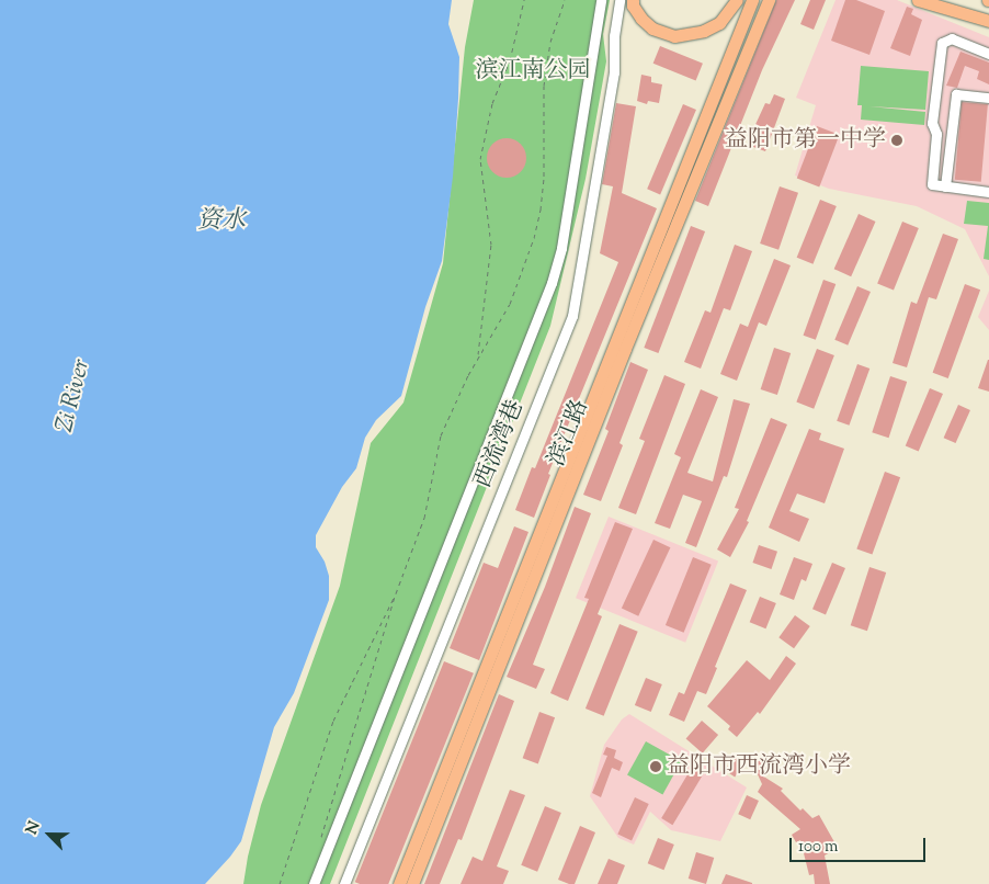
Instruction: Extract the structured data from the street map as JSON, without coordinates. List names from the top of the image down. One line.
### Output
{"streets":{"main road":["滨江路"],"street":["西流湾巷"]},"water":["资水","Zi River"],"parks":["滨江南公园"],"places":["益阳市第一中学","益阳市西流湾小学"],"scale_bar":"100 m","north":"top left"}
